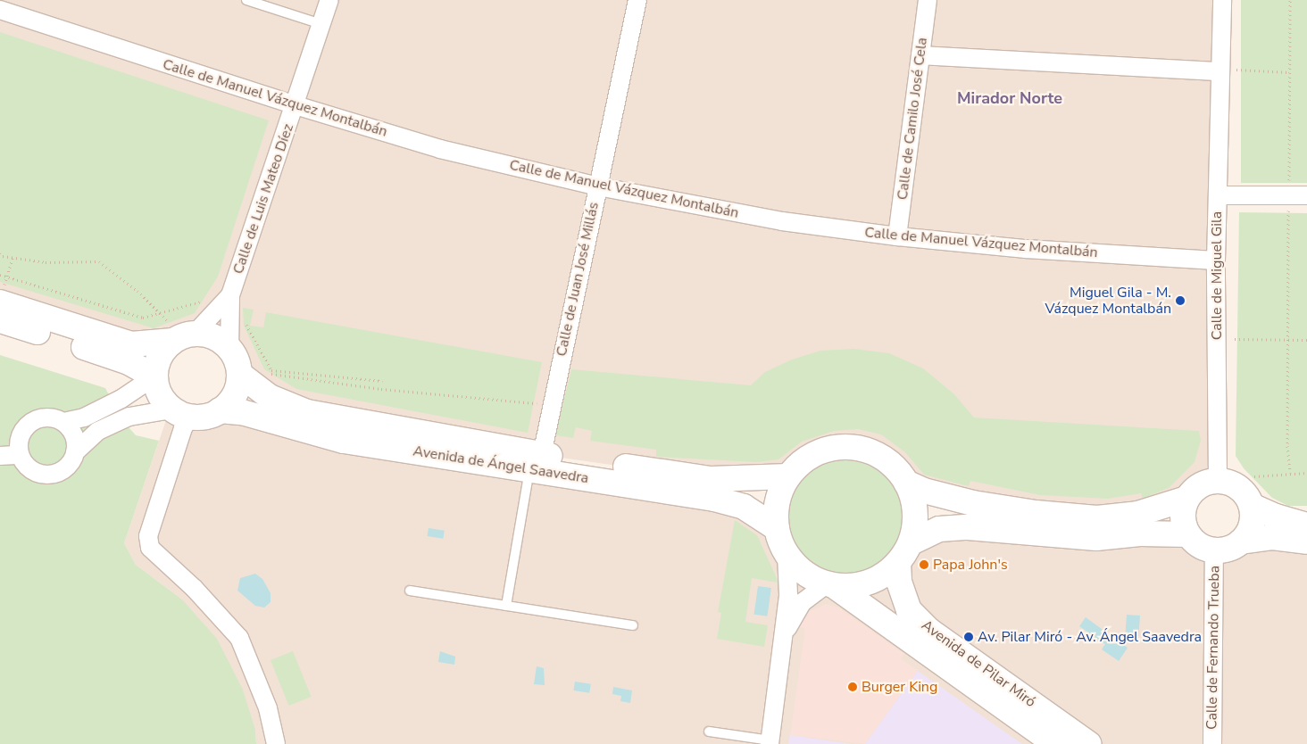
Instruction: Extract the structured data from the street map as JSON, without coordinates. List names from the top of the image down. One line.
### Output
{"streets":{"street":["Calle de Manuel Vázquez Montalbán","Calle de Camilo José Cela","Calle de Luis Mateo Díez","Calle de Miguel Gila","Calle de Juan José Millás","Avenida de Ángel Saavedra","Calle de Fernando Trueba","Avenida de Pilar Miró"]},"crossings":[["Calle de Manuel Vázquez Montalbán","Calle de Camilo José Cela"],["Calle de Manuel Vázquez Montalbán","Calle de Luis Mateo Díez"],["Calle de Manuel Vázquez Montalbán","Calle de Miguel Gila"],["Calle de Manuel Vázquez Montalbán","Calle de Juan José Millás"],["Calle de Luis Mateo Díez","Avenida de Ángel Saavedra"],["Calle de Miguel Gila","Calle de Fernando Trueba"],["Calle de Juan José Millás","Avenida de Ángel Saavedra"],["Avenida de Ángel Saavedra","Avenida de Pilar Miró"]],"districts":["Mirador Norte"],"places":["Miguel Gila - M. Vázquez Montalbán","Papa John's","Av. Pilar Miró - Av. Ángel Saavedra","Burger King"]}
